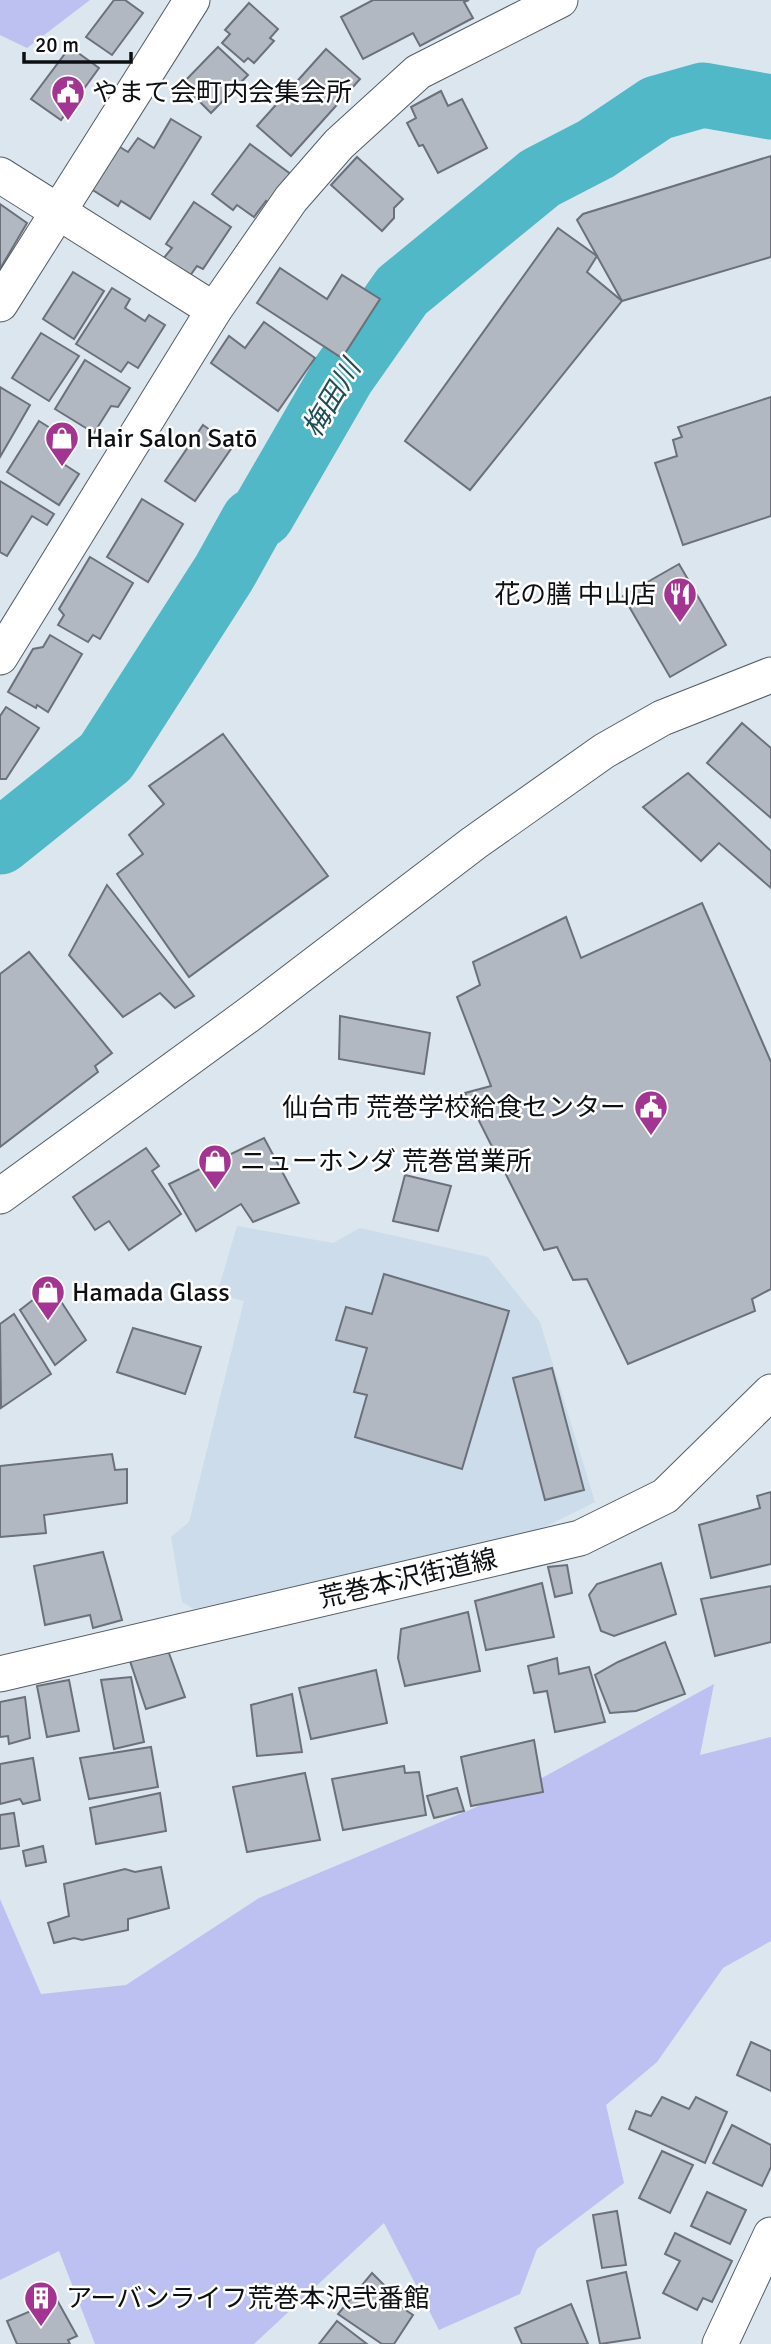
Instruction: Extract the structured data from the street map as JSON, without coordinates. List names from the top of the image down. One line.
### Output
{"streets":{"street":["荒巻本沢街道線"]},"water":["梅田川"],"places":{"public building":["やまて会町内会集会所","仙台市 荒巻学校給食センター"],"shop":["Hair Salon Satō","ニューホンダ 荒巻営業所","Hamada Glass"],"restaurant":["花の膳 中山店"],"building":["アーバンライフ荒巻本沢弐番館"]},"scale_bar":"20 m"}
